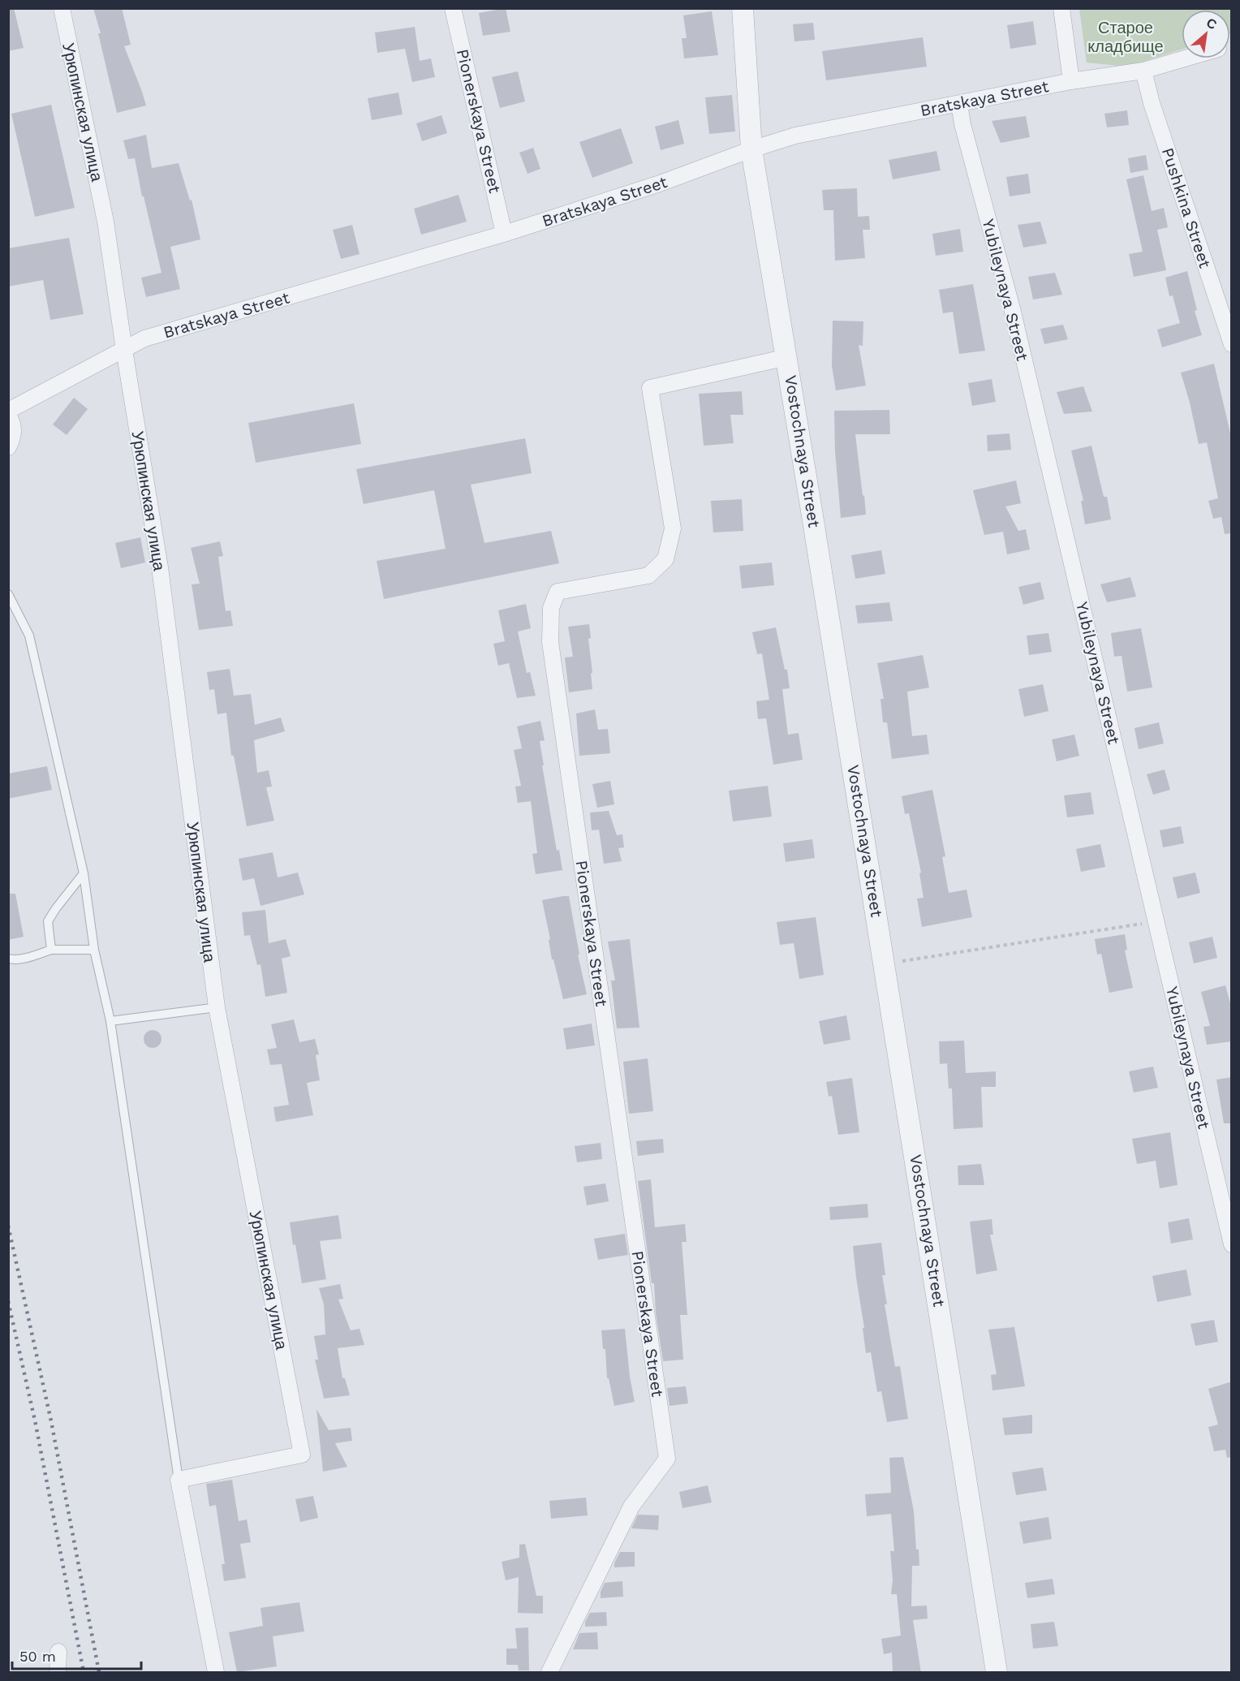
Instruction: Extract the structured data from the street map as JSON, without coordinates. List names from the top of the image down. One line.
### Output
{"streets":{"street":["Bratskaya Street","Урюпинская улица","Pionerskaya Street","Pushkina Street","Yubileynaya Street","Vostochnaya Street"]},"crossings":[["Bratskaya Street","Урюпинская улица"],["Bratskaya Street","Pionerskaya Street"],["Bratskaya Street","Pushkina Street"],["Bratskaya Street","Yubileynaya Street"],["Bratskaya Street","Vostochnaya Street"],["Pionerskaya Street","Vostochnaya Street"]],"parks":["Старое кладбище"],"scale_bar":"50 m","north":"top right"}
